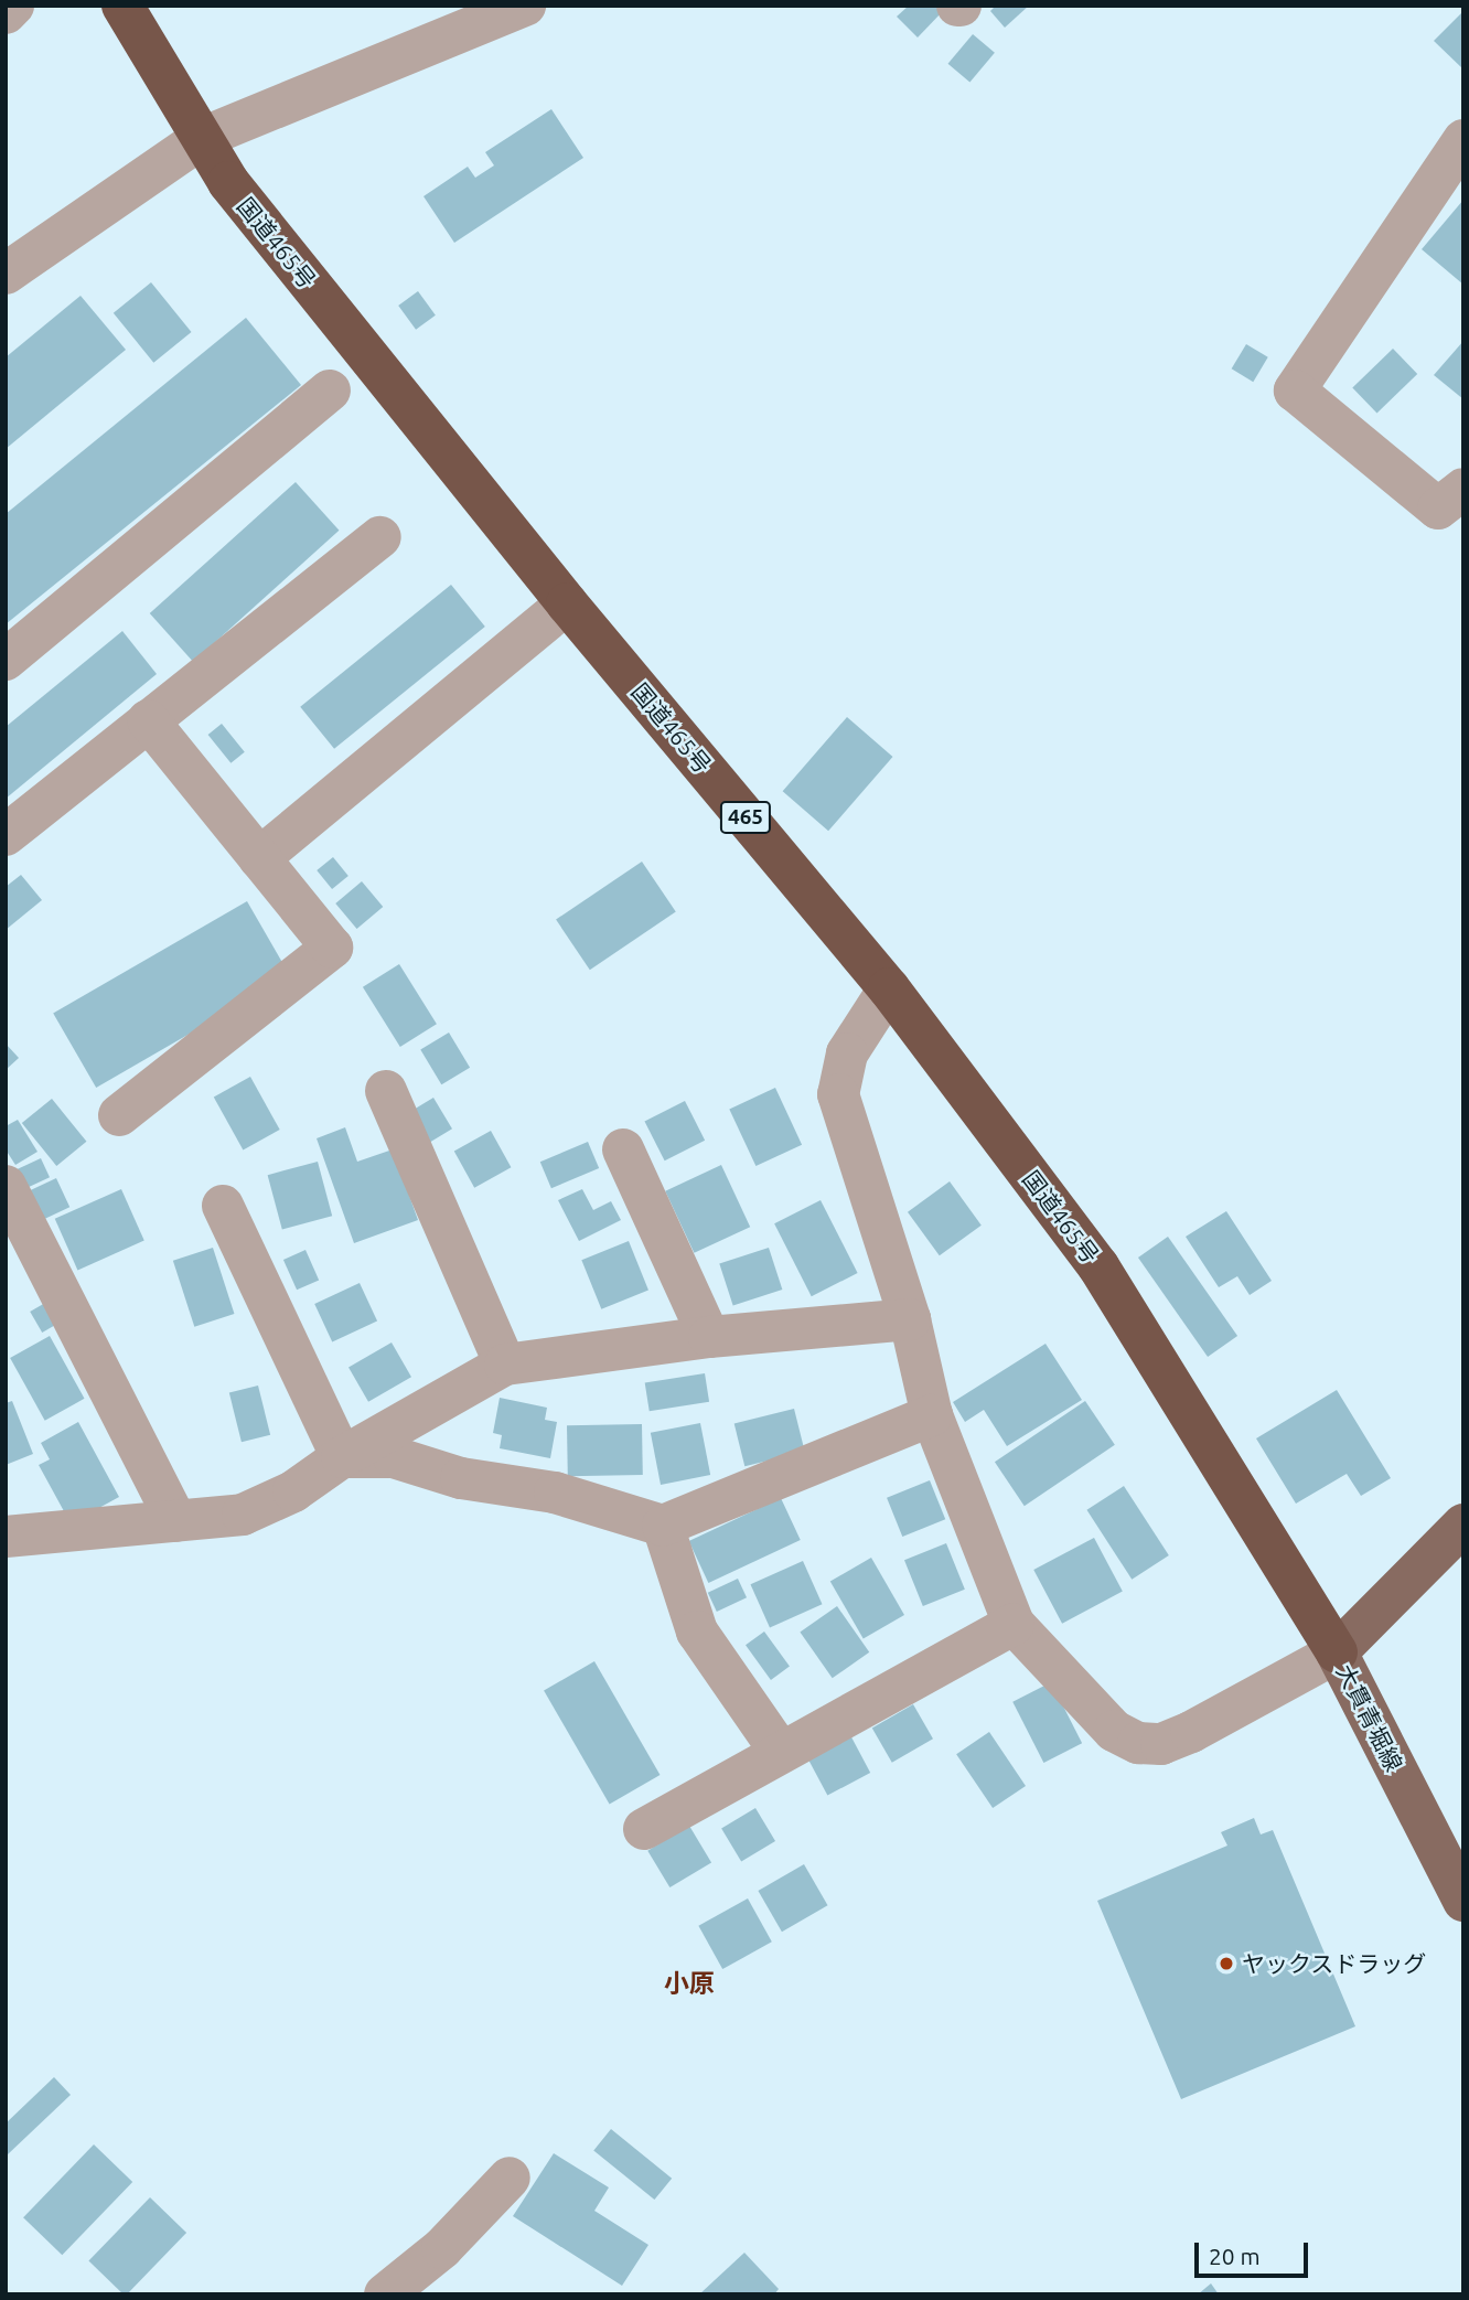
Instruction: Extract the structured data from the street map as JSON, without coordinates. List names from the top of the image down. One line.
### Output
{"streets":{"highway":["国道465号","465"],"main road":["大貫青堀線"]},"crossings":[["国道465号","大貫青堀線"]],"districts":["小原"],"places":["ヤックスドラッグ"],"scale_bar":"20 m"}
